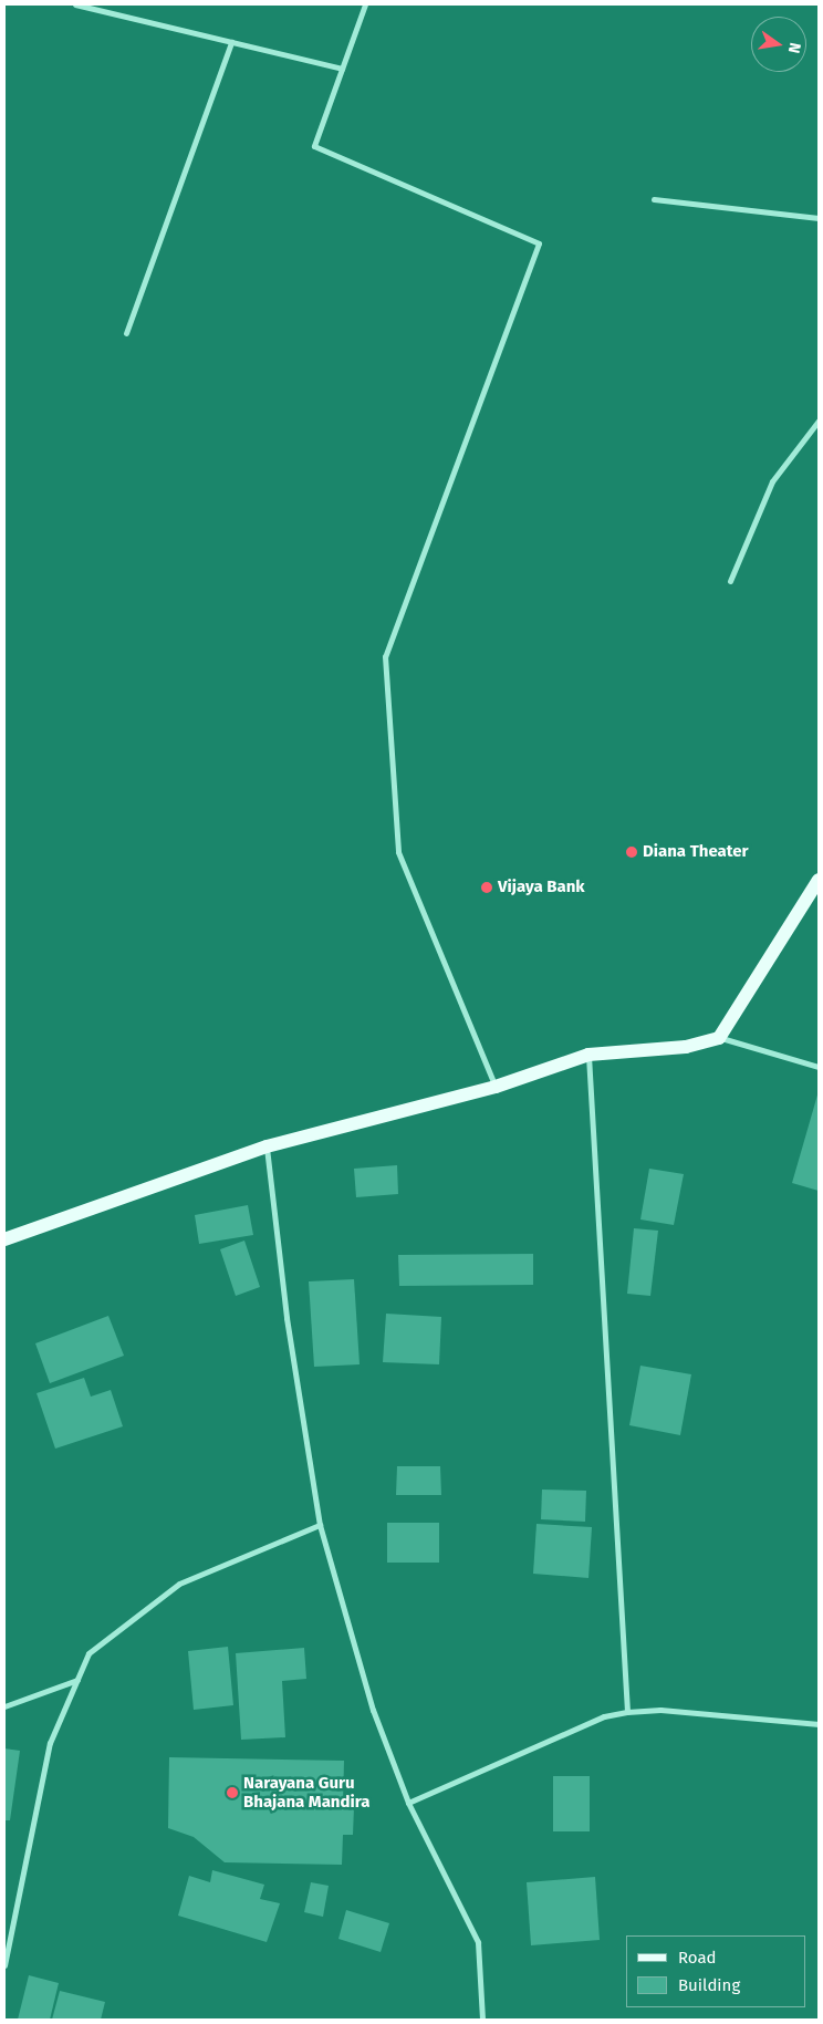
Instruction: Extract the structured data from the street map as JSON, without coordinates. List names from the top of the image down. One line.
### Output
{"places":["Diana Theater","Vijaya Bank","Narayana Guru Bhajana Mandira"],"legend":["Road","Building"],"north":"right"}
